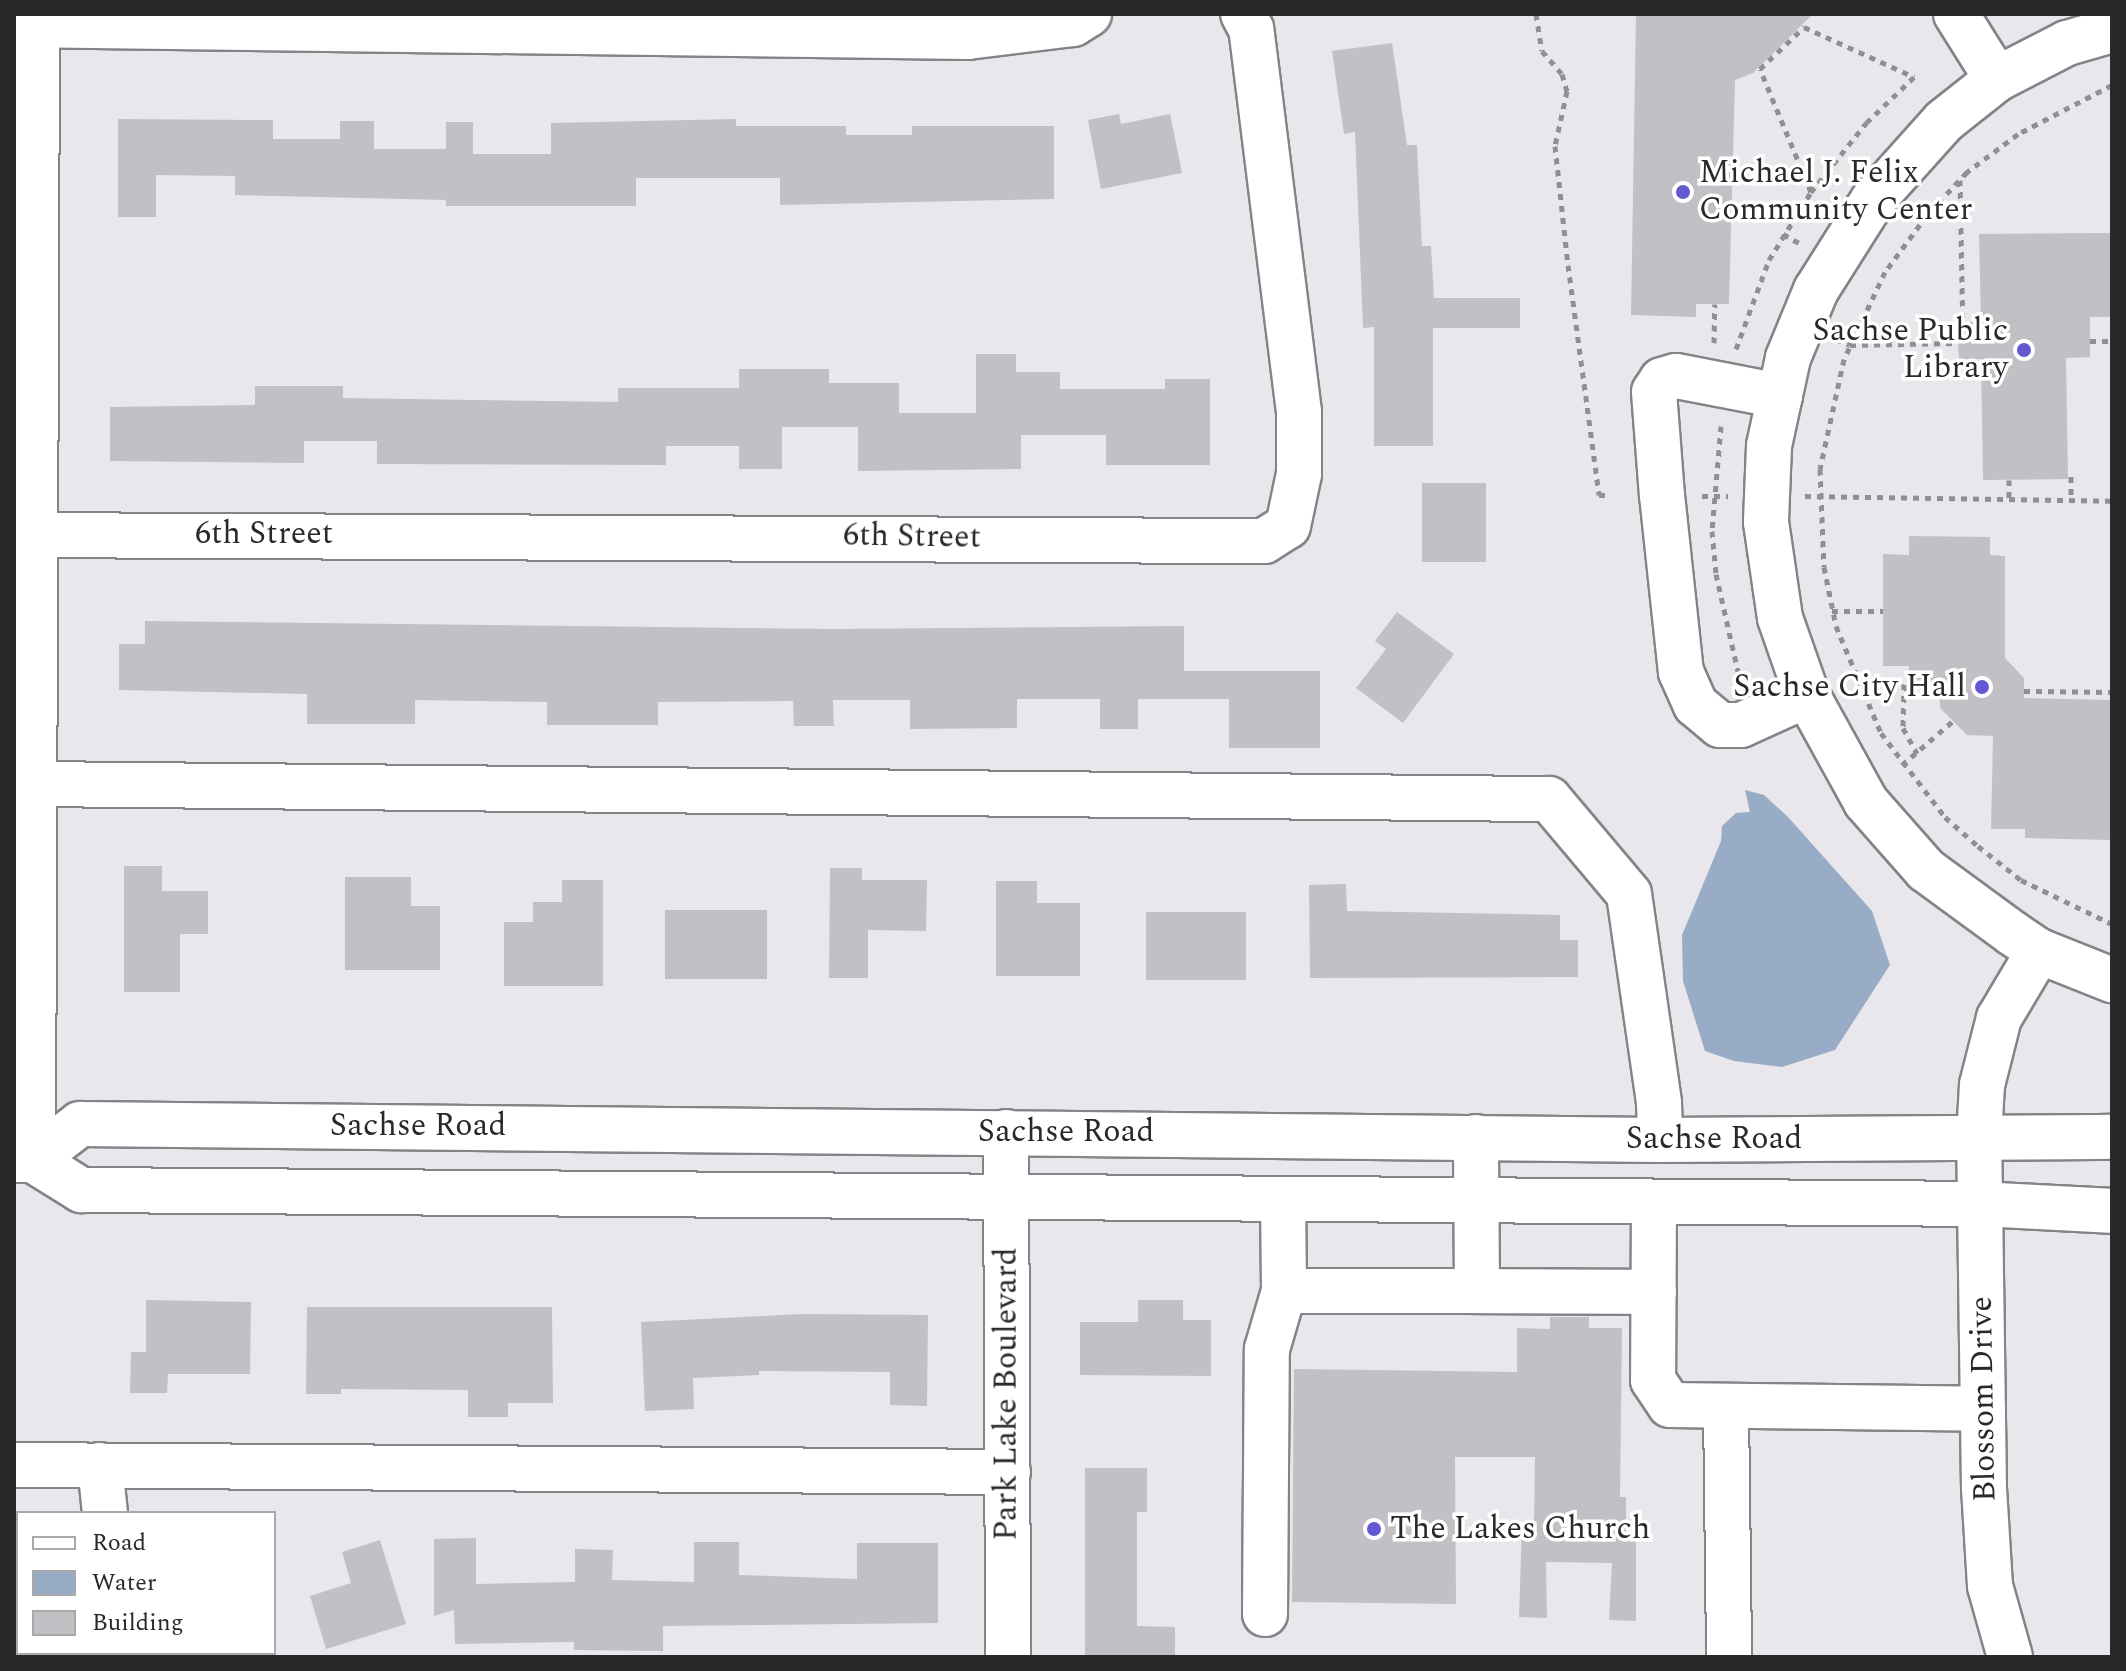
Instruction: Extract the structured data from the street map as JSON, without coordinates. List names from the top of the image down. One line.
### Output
{"streets":{"street":["6th Street","Sachse Road","Park Lake Boulevard","Blossom Drive"]},"crossings":[["Sachse Road","Park Lake Boulevard"],["Sachse Road","Blossom Drive"]],"places":["Michael J. Felix Community Center","Sachse Public Library","Sachse City Hall","The Lakes Church"],"legend":["Road","Water","Building"]}
